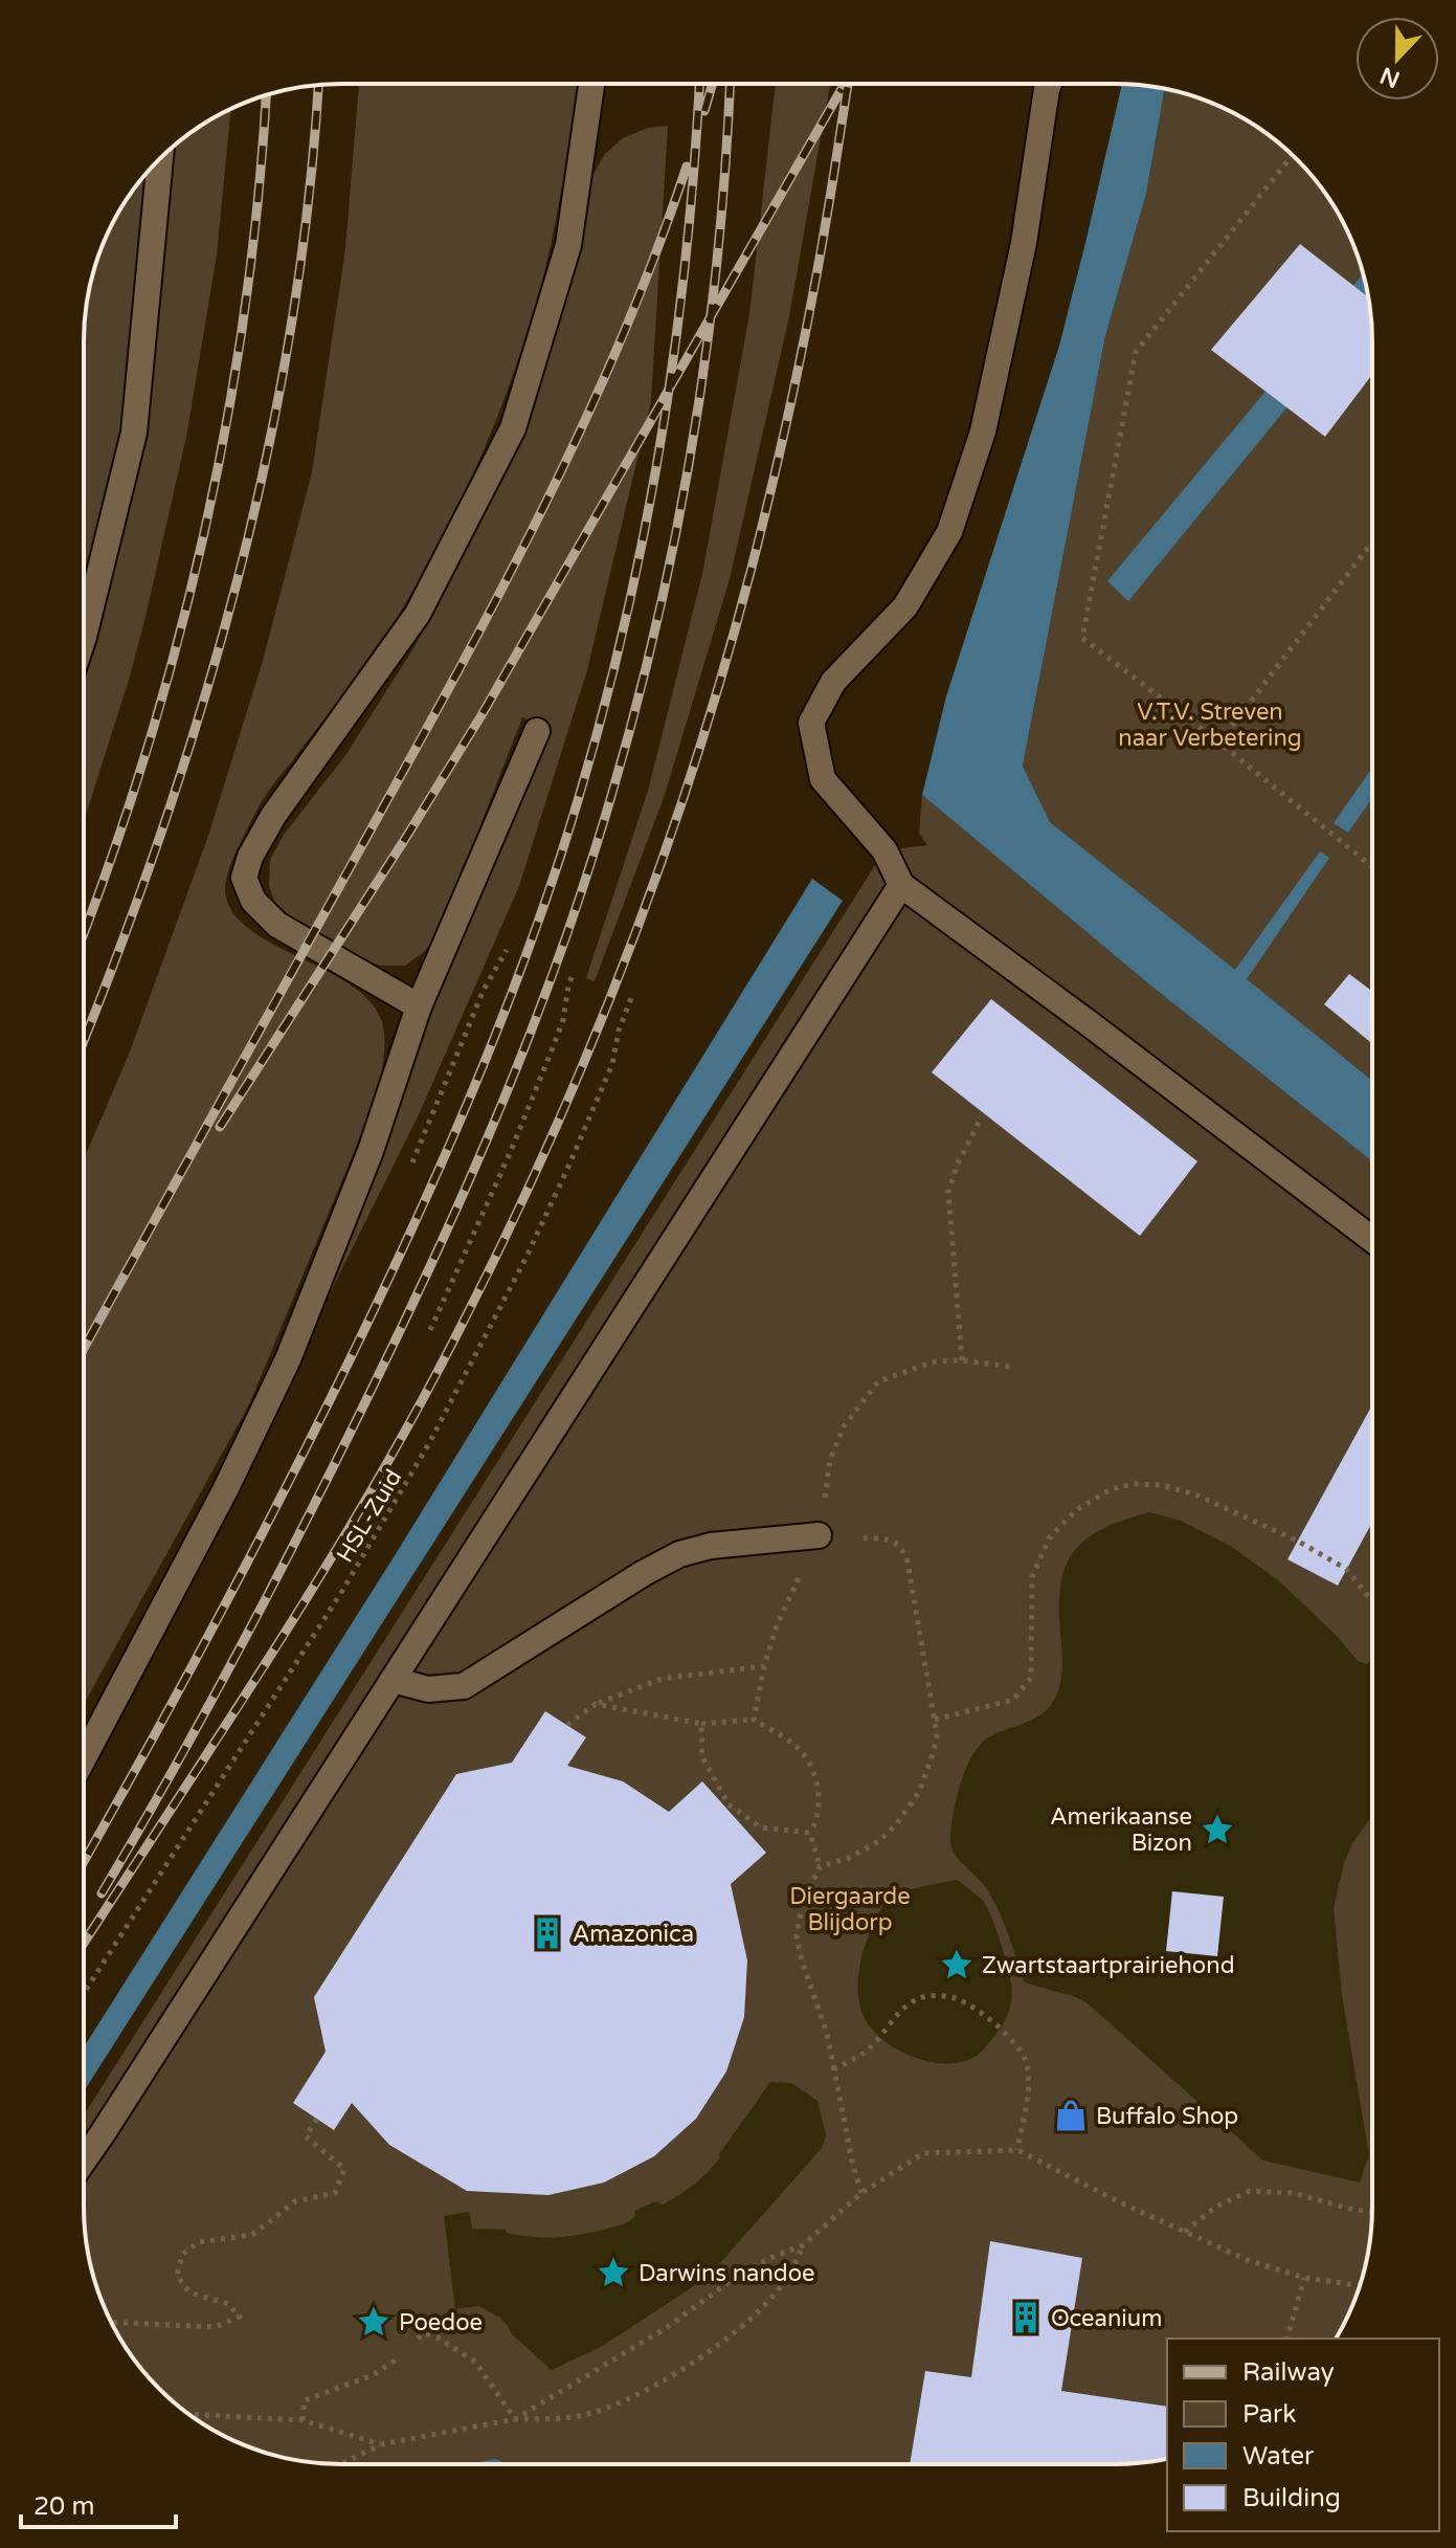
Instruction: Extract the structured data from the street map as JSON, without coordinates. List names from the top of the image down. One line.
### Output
{"streets":{"path":["HSL-Zuid"]},"parks":["V.T.V. Streven naar Verbetering","Diergaarde Blijdorp"],"places":{"place":["Amerikaanse Bizon","Zwartstaartprairiehond","Darwins nandoe","Poedoe"],"building":["Amazonica","Oceanium"],"shop":["Buffalo Shop"]},"legend":["Railway","Park","Water","Building"],"scale_bar":"20 m","north":"bottom"}
